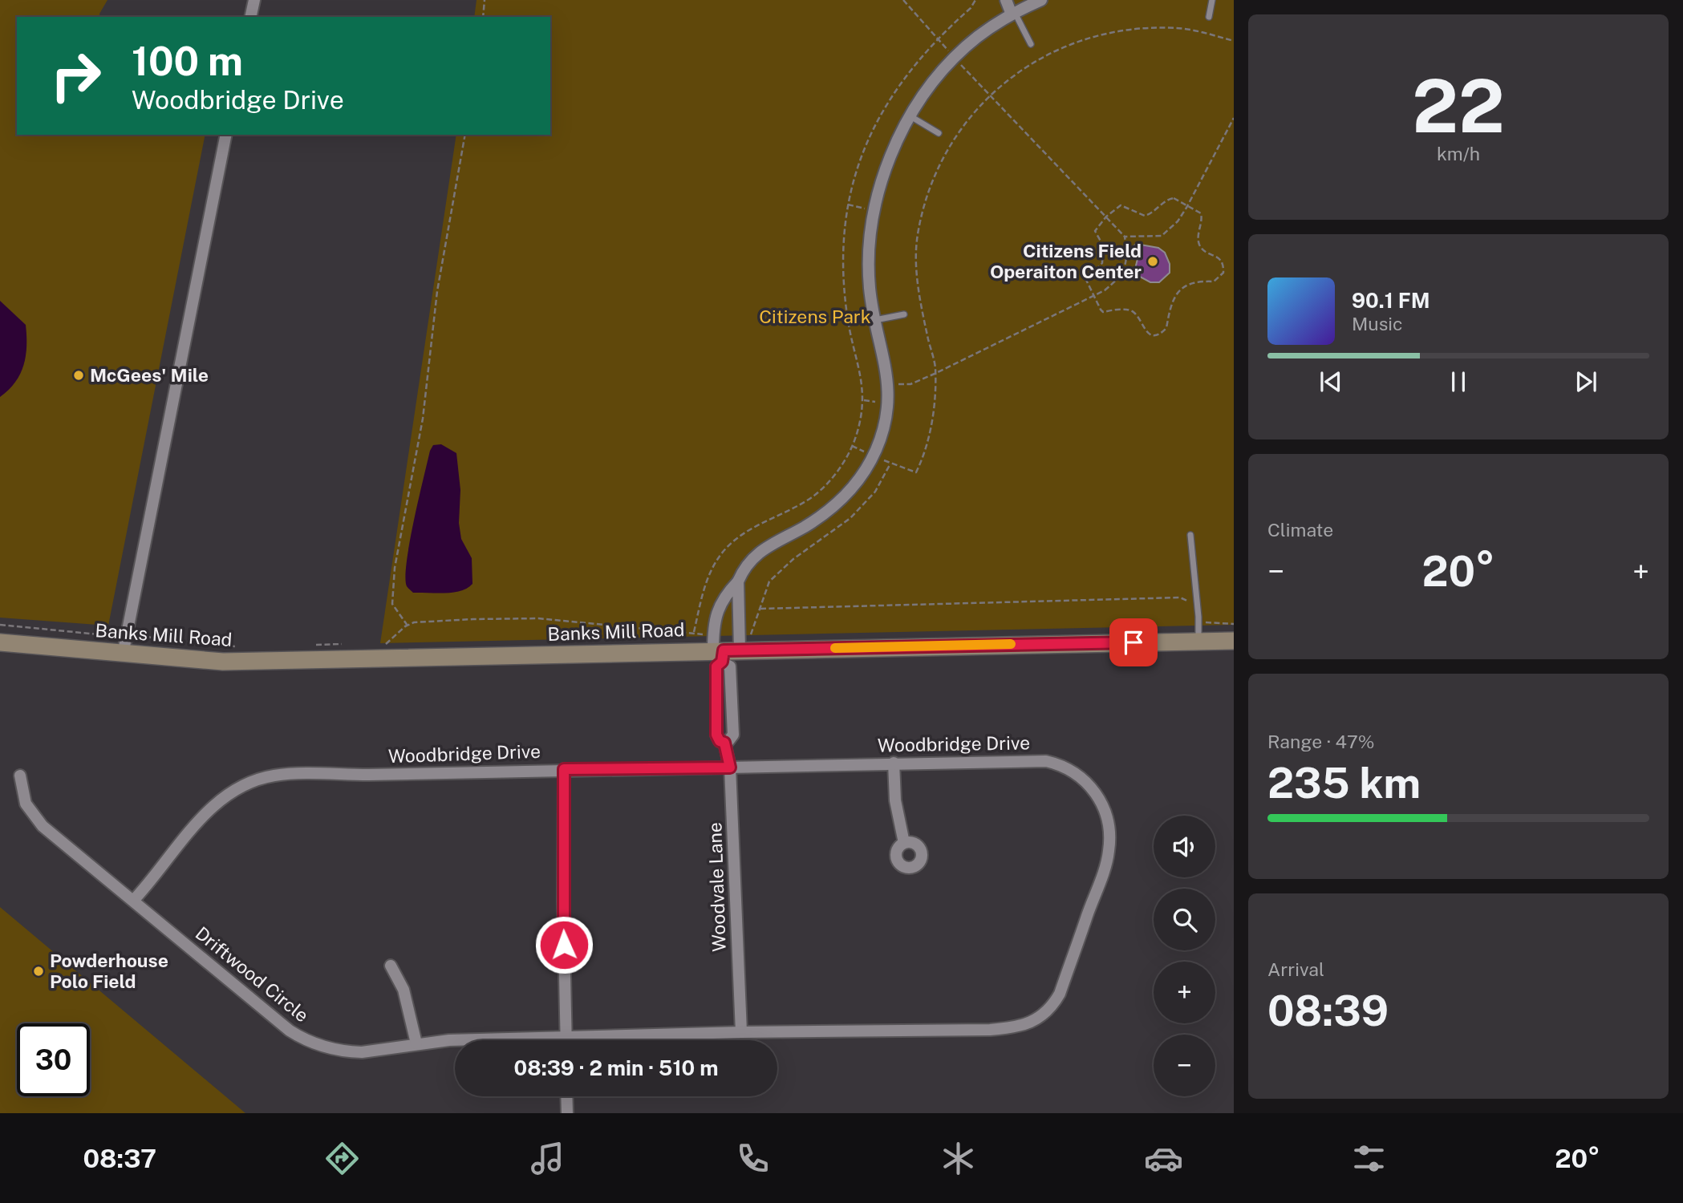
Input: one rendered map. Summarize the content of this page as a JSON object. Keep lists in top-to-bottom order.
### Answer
{
  "streets": {
    "street": [
      "Banks Mill Road",
      "Woodbridge Drive",
      "Woodvale Lane",
      "Driftwood Circle"
    ]
  },
  "crossings": [
    ["Banks Mill Road", "Woodvale Lane"],
    ["Woodbridge Drive", "Woodvale Lane"],
    ["Woodbridge Drive", "Driftwood Circle"]
  ],
  "parks": ["Citizens Park"],
  "places": ["Citizens Field Operaiton Center", "McGees' Mile", "Powderhouse Polo Field"],
  "page": {
    "tile": [
      ["22", "km/h"],
      "Climate",
      ["Range · 47%", "235 km"],
      ["Arrival", "08:39"]
    ],
    "turn": ["100 m", "Woodbridge Drive"],
    "song": ["90.1 FM", "Music"],
    "heat": ["−", "20°", "+"],
    "map_buttons": ["+", "−"],
    "limit": "30",
    "trip": "08:39 · 2 min · 510 m",
    "tabs": ["08:37", "20°"]
  }
}
